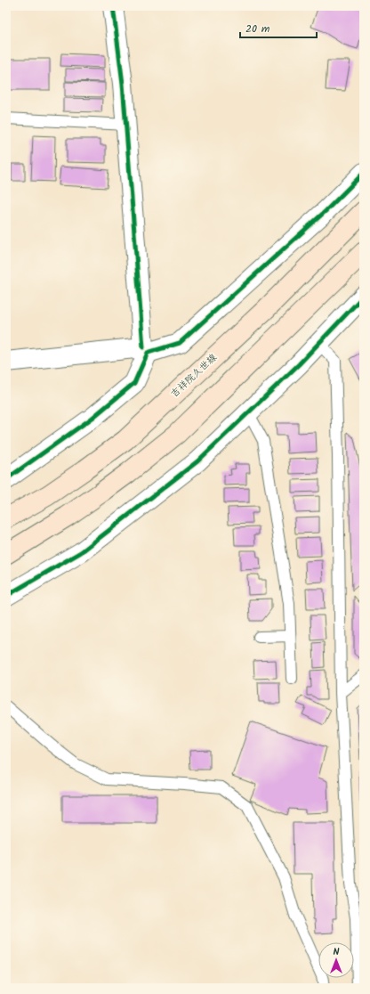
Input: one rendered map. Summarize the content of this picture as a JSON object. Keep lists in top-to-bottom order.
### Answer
{
  "streets": {
    "street": ["吉祥院久世線"]
  },
  "scale_bar": "20 m",
  "north": "top"
}
